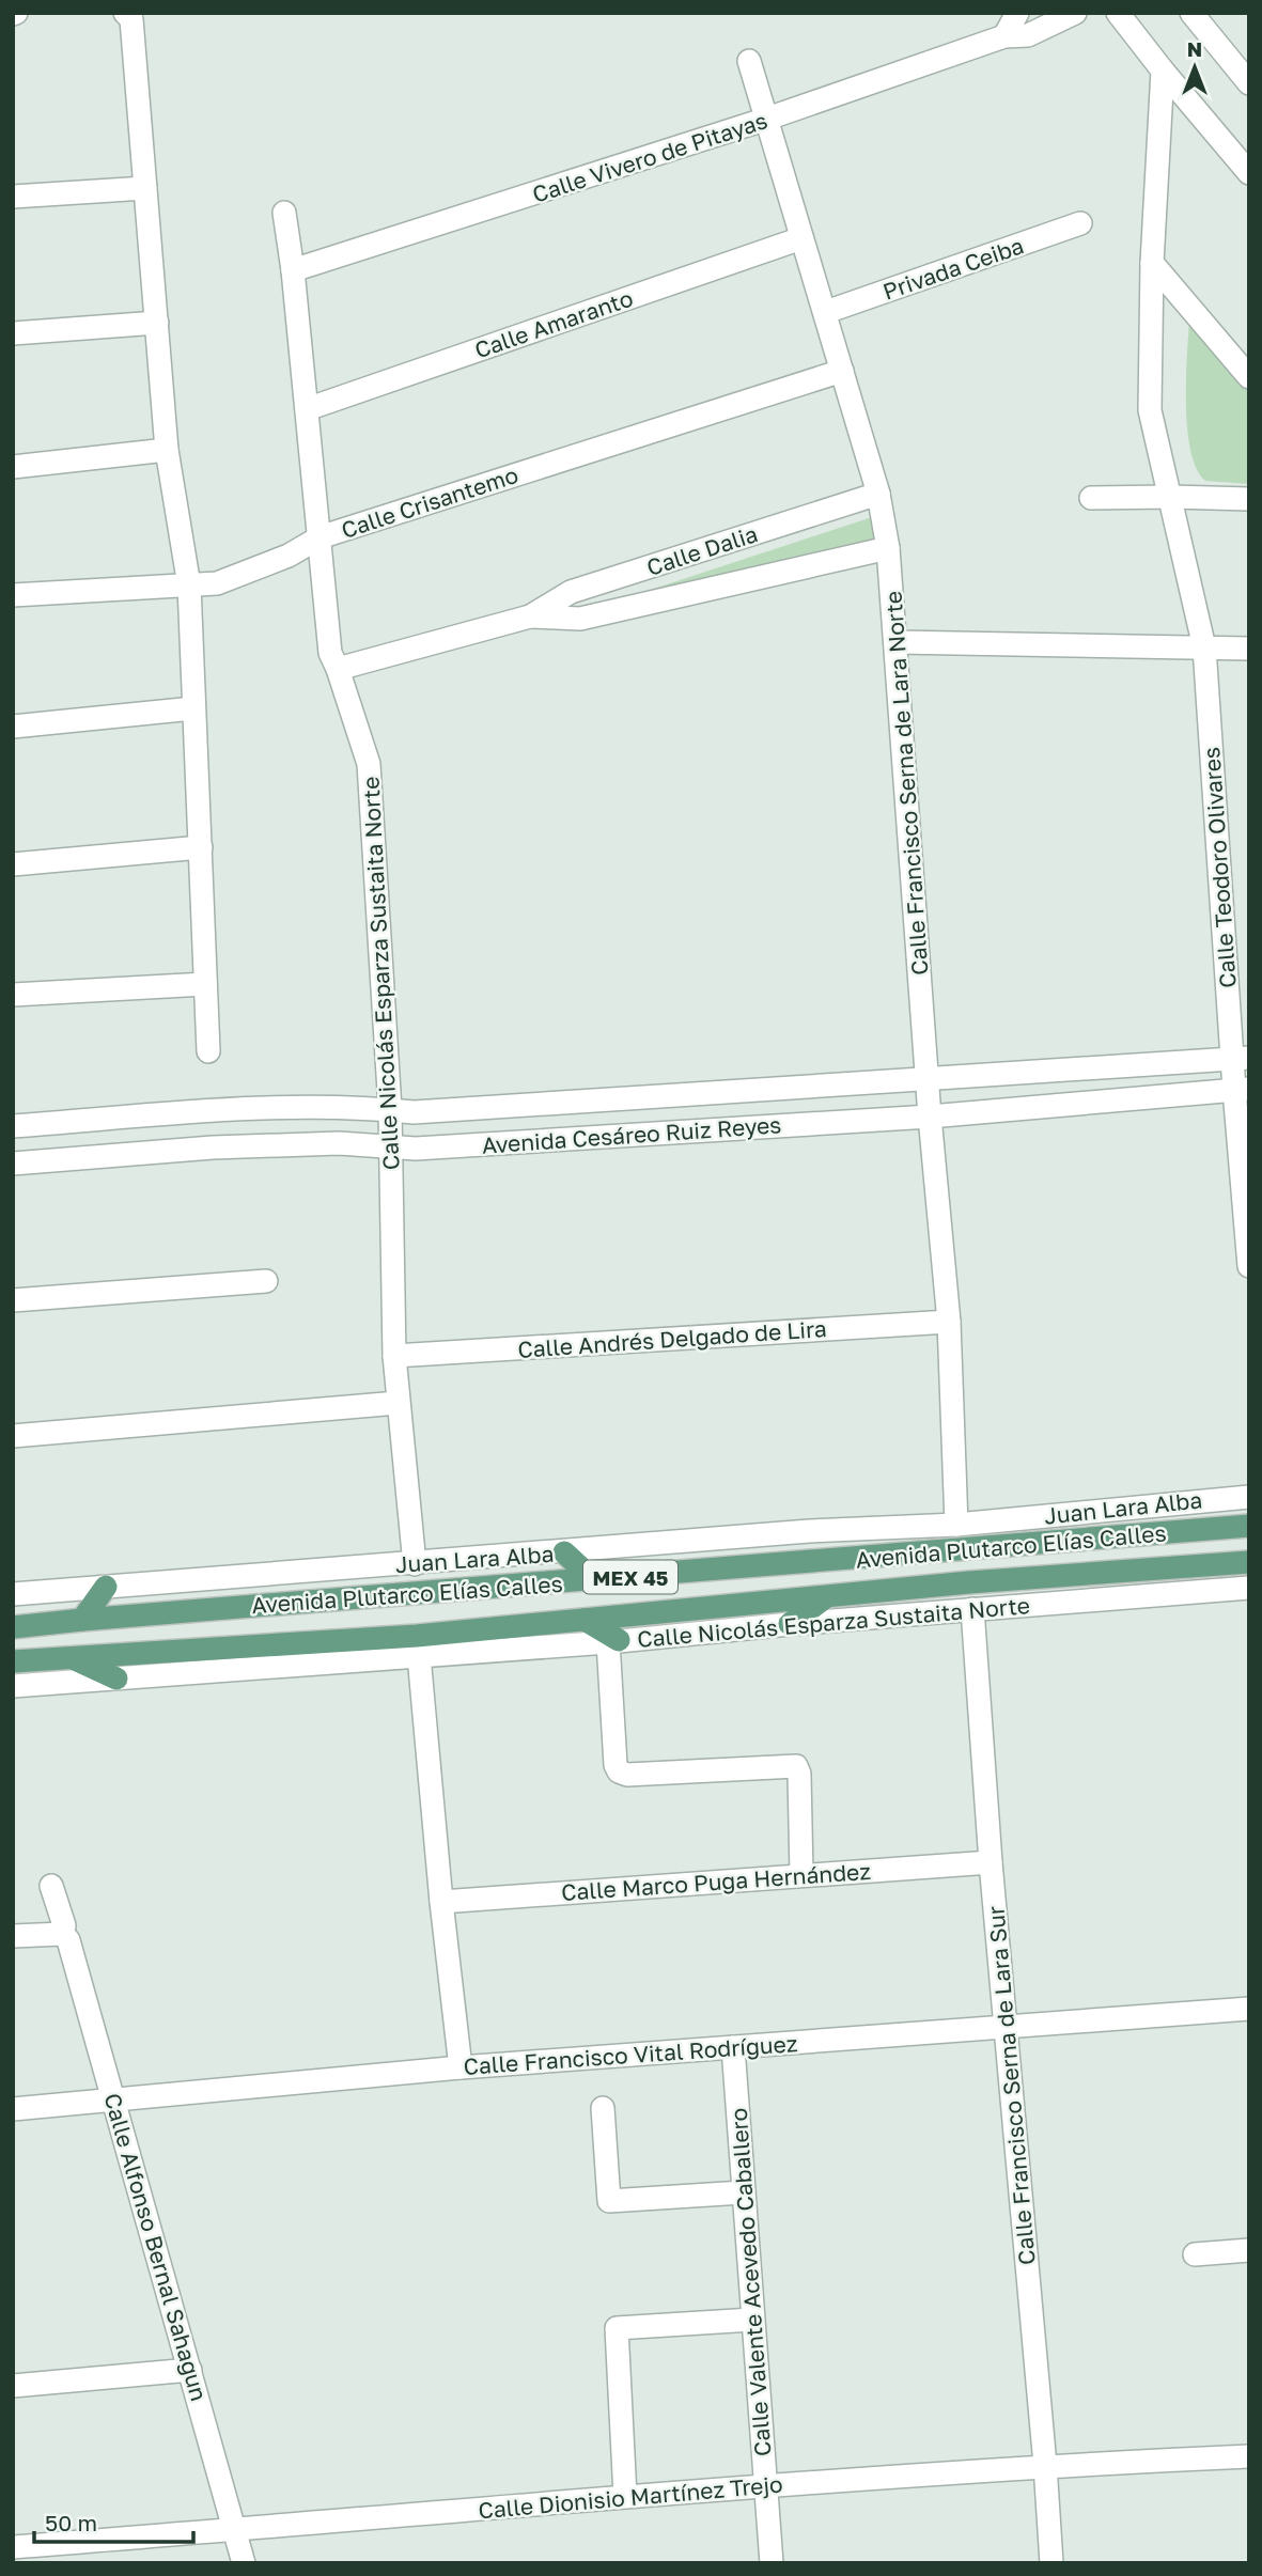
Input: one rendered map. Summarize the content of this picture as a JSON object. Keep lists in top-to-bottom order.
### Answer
{
  "streets": {
    "main road": ["Avenida Plutarco Elías Calles", "MEX 45"],
    "street": [
      "Calle Vivero de Pitayas",
      "Privada Ceiba",
      "Calle Amaranto",
      "Calle Crisantemo",
      "Calle Dalia",
      "Calle Francisco Serna de Lara Norte",
      "Calle Teodoro Olivares",
      "Calle Nicolás Esparza Sustaita Norte",
      "Avenida Cesáreo Ruiz Reyes",
      "Calle Andrés Delgado de Lira",
      "Juan Lara Alba",
      "Calle Marco Puga Hernández",
      "Calle Francisco Vital Rodríguez",
      "Calle Francisco Serna de Lara Sur",
      "Calle Alfonso Bernal Sahagun",
      "Calle Valente Acevedo Caballero",
      "Calle Dionisio Martínez Trejo"
    ]
  },
  "crossings": [
    ["Calle Vivero de Pitayas", "Calle Francisco Serna de Lara Norte"],
    ["Calle Vivero de Pitayas", "Calle Nicolás Esparza Sustaita Norte"],
    ["Privada Ceiba", "Calle Francisco Serna de Lara Norte"],
    ["Calle Amaranto", "Calle Francisco Serna de Lara Norte"],
    ["Calle Amaranto", "Calle Nicolás Esparza Sustaita Norte"],
    ["Calle Crisantemo", "Calle Francisco Serna de Lara Norte"],
    ["Calle Crisantemo", "Calle Nicolás Esparza Sustaita Norte"],
    ["Calle Dalia", "Calle Francisco Serna de Lara Norte"],
    ["Calle Dalia", "Calle Nicolás Esparza Sustaita Norte"],
    ["Calle Francisco Serna de Lara Norte", "Avenida Cesáreo Ruiz Reyes"],
    ["Calle Francisco Serna de Lara Norte", "Calle Andrés Delgado de Lira"],
    ["Calle Francisco Serna de Lara Norte", "Juan Lara Alba"],
    ["Calle Teodoro Olivares", "Avenida Cesáreo Ruiz Reyes"],
    ["Calle Nicolás Esparza Sustaita Norte", "Avenida Cesáreo Ruiz Reyes"],
    ["Calle Nicolás Esparza Sustaita Norte", "Calle Andrés Delgado de Lira"],
    ["Calle Nicolás Esparza Sustaita Norte", "Juan Lara Alba"],
    ["Calle Nicolás Esparza Sustaita Norte", "Calle Francisco Serna de Lara Sur"],
    ["Calle Marco Puga Hernández", "Calle Francisco Serna de Lara Sur"],
    ["Calle Francisco Vital Rodríguez", "Calle Francisco Serna de Lara Sur"],
    ["Calle Francisco Vital Rodríguez", "Calle Alfonso Bernal Sahagun"],
    ["Calle Francisco Vital Rodríguez", "Calle Valente Acevedo Caballero"],
    ["Calle Francisco Serna de Lara Sur", "Calle Dionisio Martínez Trejo"],
    ["Calle Alfonso Bernal Sahagun", "Calle Dionisio Martínez Trejo"],
    ["Calle Valente Acevedo Caballero", "Calle Dionisio Martínez Trejo"]
  ],
  "scale_bar": "50 m",
  "north": "top"
}
